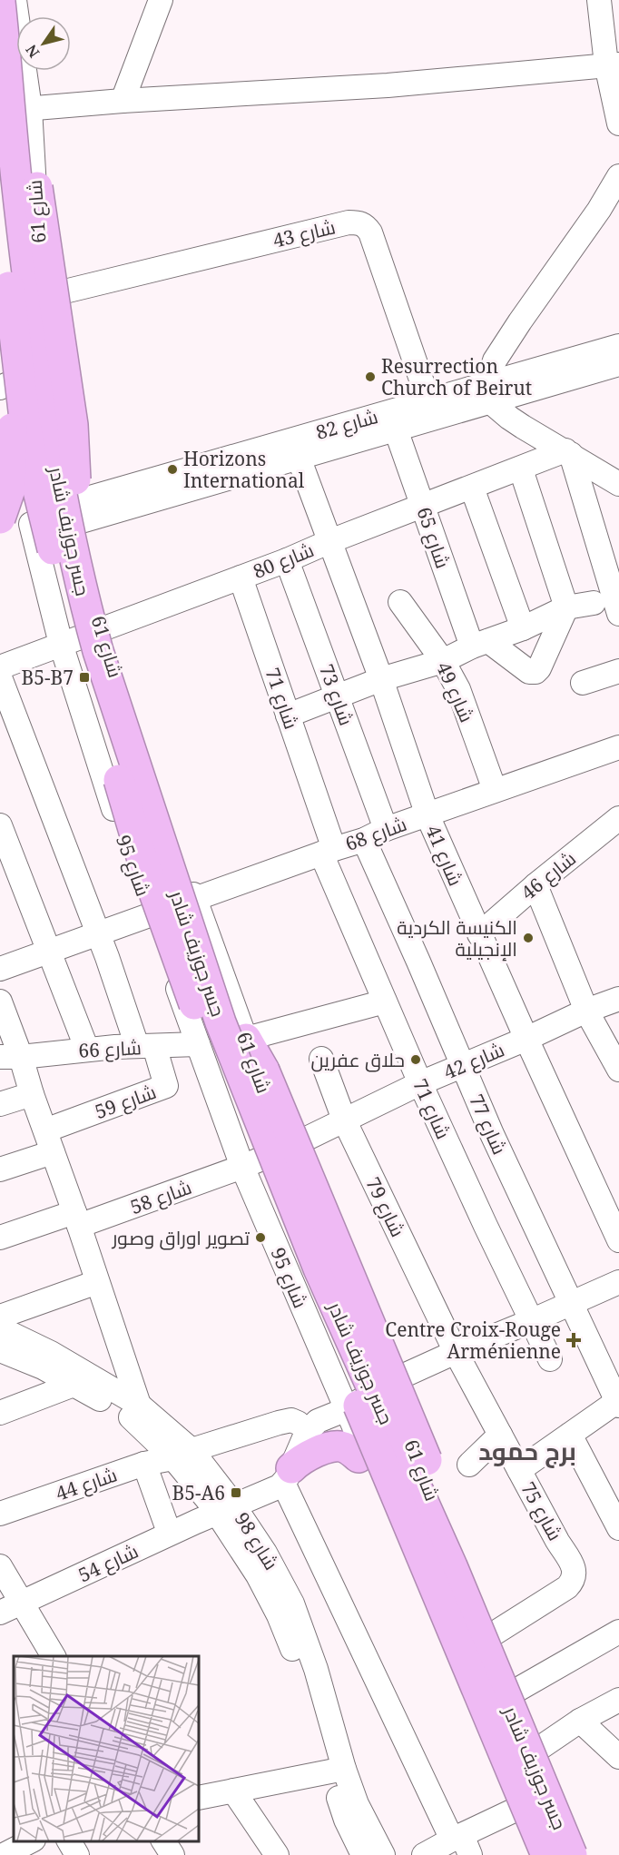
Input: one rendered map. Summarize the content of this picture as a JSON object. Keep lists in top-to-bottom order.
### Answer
{
  "streets": {
    "highway": ["جسر جوزيف شادر"],
    "street": [
      "شارع 61",
      "شارع 43",
      "شارع 82",
      "شارع 65",
      "شارع 80",
      "شارع 49",
      "شارع 73",
      "شارع 71",
      "شارع 68",
      "شارع 41",
      "شارع 95",
      "شارع 46",
      "شارع 66",
      "شارع 42",
      "شارع 59",
      "شارع 77",
      "شارع 58",
      "شارع 79",
      "شارع 44",
      "شارع 75",
      "شارع 98",
      "شارع 54"
    ]
  },
  "crossings": [
    ["شارع 61", "شارع 82"],
    ["شارع 61", "شارع 80"],
    ["شارع 61", "شارع 68"],
    ["شارع 61", "شارع 42"],
    ["شارع 61", "شارع 75"],
    ["شارع 43", "شارع 82"],
    ["شارع 82", "شارع 65"],
    ["شارع 82", "شارع 41"],
    ["جسر جوزيف شادر", "شارع 95"],
    ["شارع 65", "شارع 80"],
    ["شارع 80", "شارع 73"],
    ["شارع 80", "شارع 71"],
    ["شارع 80", "شارع 41"],
    ["شارع 80", "شارع 95"],
    ["شارع 49", "شارع 68"],
    ["شارع 73", "شارع 68"],
    ["شارع 71", "شارع 68"],
    ["شارع 71", "شارع 42"],
    ["شارع 68", "شارع 41"],
    ["شارع 68", "شارع 95"],
    ["شارع 68", "شارع 77"],
    ["شارع 41", "شارع 46"],
    ["شارع 41", "شارع 42"],
    ["شارع 95", "شارع 66"],
    ["شارع 95", "شارع 42"],
    ["شارع 95", "شارع 58"],
    ["شارع 66", "شارع 59"],
    ["شارع 42", "شارع 77"],
    ["شارع 42", "شارع 58"],
    ["شارع 42", "شارع 79"],
    ["شارع 79", "شارع 75"],
    ["شارع 44", "شارع 98"],
    ["شارع 98", "شارع 54"]
  ],
  "districts": ["برج حموﺪ"],
  "places": {
    "other": [
      "Resurrection Church of Beirut",
      "Horizons International",
      "الكنيسة الكردية الإنجيلية",
      "حلاق عفرين",
      "تصوير اوراق وصور"
    ],
    "transit": ["B5-B7", "B5-A6"],
    "health": ["Centre Croix-Rouge Arménienne"]
  },
  "north": "bottom left"
}
